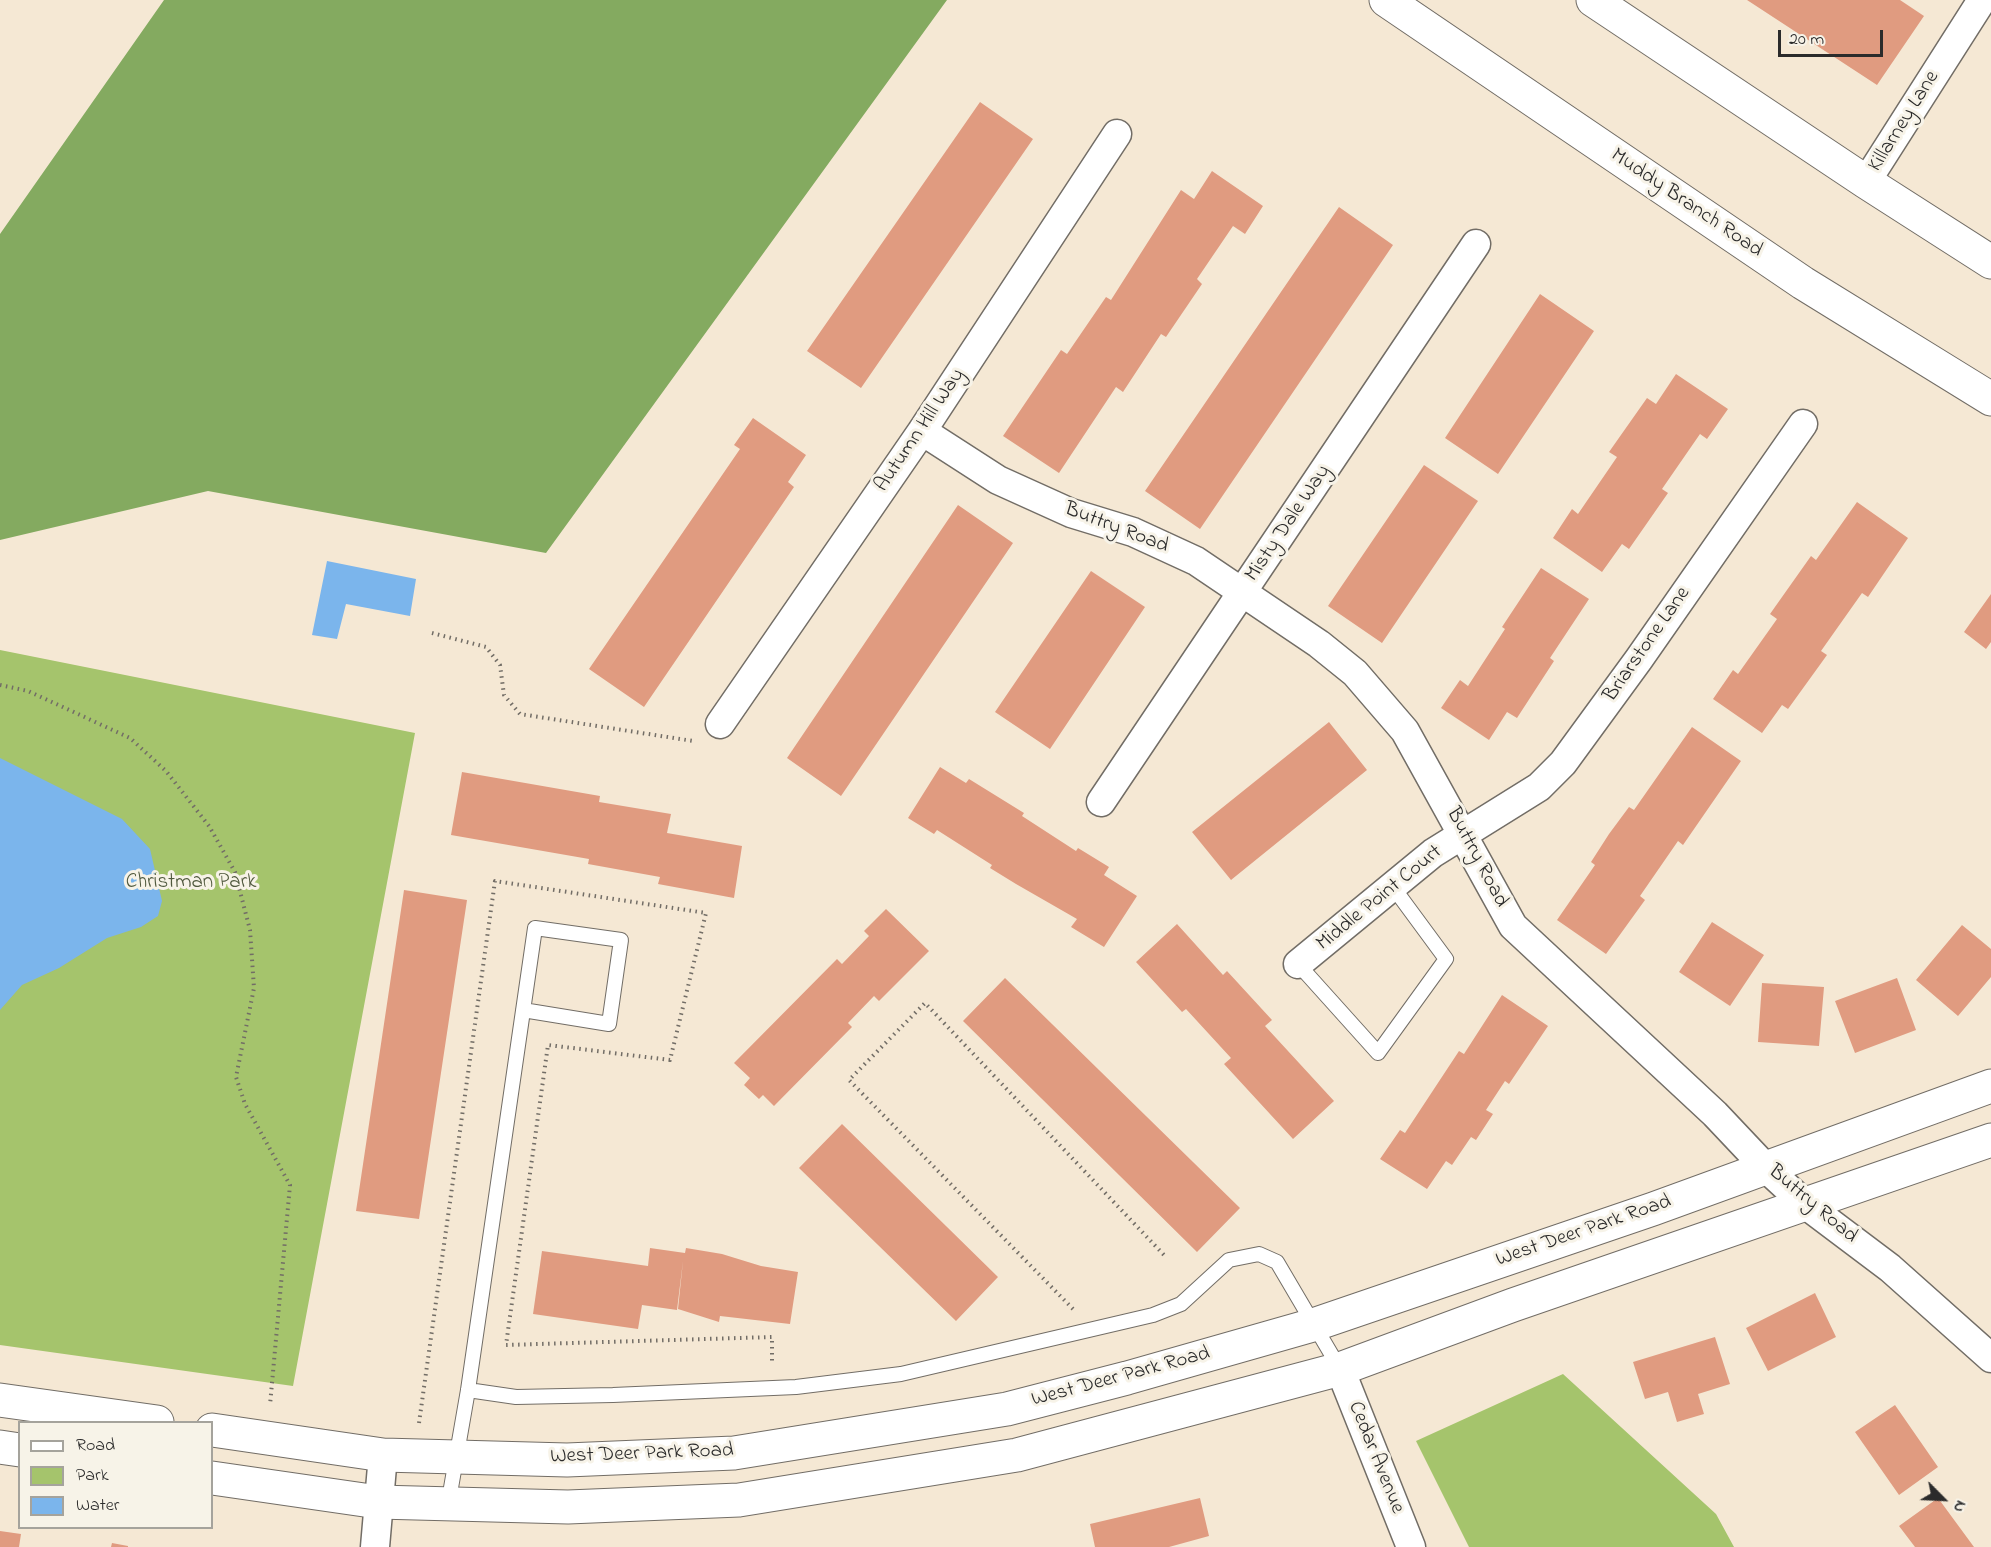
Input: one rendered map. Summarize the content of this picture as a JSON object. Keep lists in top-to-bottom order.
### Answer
{
  "streets": {
    "street": [
      "Killarney Lane",
      "Muddy Branch Road",
      "Autumn Hill Way",
      "Misty Dale Way",
      "Buttry Road",
      "Briarstone Lane",
      "Middle Point Court",
      "West Deer Park Road",
      "Cedar Avenue"
    ]
  },
  "crossings": [
    ["Autumn Hill Way", "Buttry Road"],
    ["Misty Dale Way", "Buttry Road"],
    ["Buttry Road", "Briarstone Lane"],
    ["Buttry Road", "Middle Point Court"],
    ["Buttry Road", "West Deer Park Road"],
    ["Briarstone Lane", "Middle Point Court"]
  ],
  "parks": ["Christman Park"],
  "legend": ["Road", "Park", "Water"],
  "scale_bar": "20 m",
  "north": "bottom right"
}
